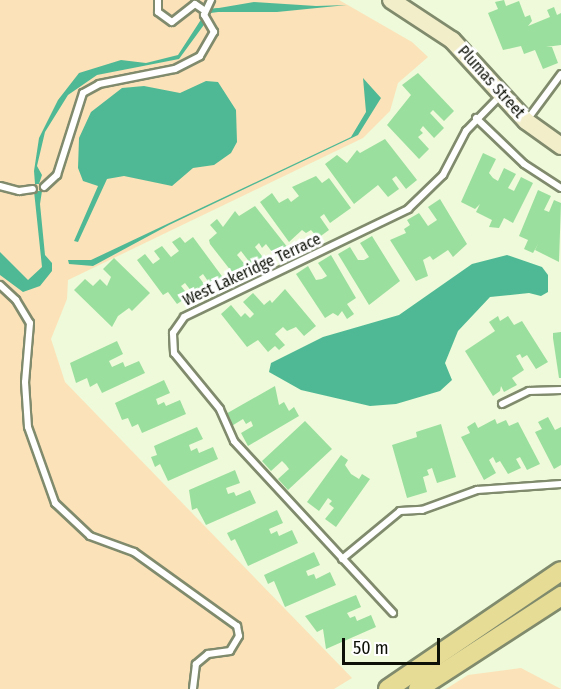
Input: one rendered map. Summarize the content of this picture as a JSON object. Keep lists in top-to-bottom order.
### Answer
{
  "streets": {
    "street": ["Plumas Street"],
    "lane": ["West Lakeridge Terrace"]
  },
  "crossings": [
    ["Plumas Street", "West Lakeridge Terrace"]
  ],
  "scale_bar": "50 m"
}
